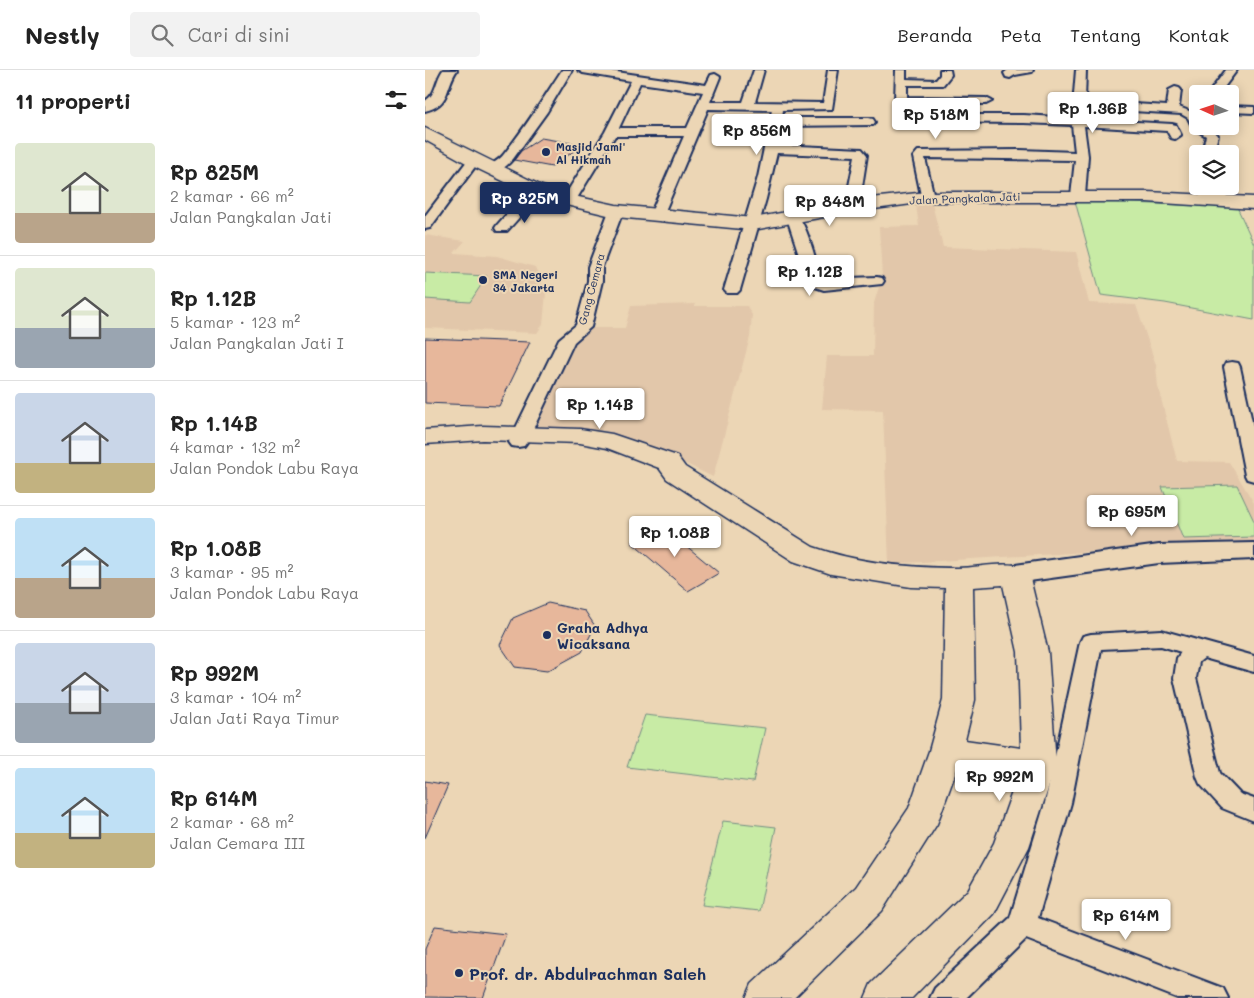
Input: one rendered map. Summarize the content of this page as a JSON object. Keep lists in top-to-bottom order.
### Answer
{
  "streets": {
    "main road": ["Jalan Pangkalan Jati"],
    "street": ["Gang Cemara"]
  },
  "crossings": [
    ["Jalan Pangkalan Jati", "Gang Cemara"]
  ],
  "places": [
    "Masjid Jami' Al Hikmah",
    "SMA Negeri 34 Jakarta",
    "Graha Adhya Wicaksana",
    "Prof. dr. Abdulrachman Saleh"
  ],
  "north": "left",
  "page": {
    "header": "Nestly",
    "search": "Cari di sini",
    "nav": [
      "Beranda",
      "Peta",
      "Tentang",
      "Kontak"
    ],
    "heading": "11 properti",
    "price": [
      "Rp 1.36B",
      "Rp 518M",
      "Rp 856M",
      "Rp 825M",
      "Rp 848M",
      "Rp 1.12B",
      "Rp 1.14B",
      "Rp 695M",
      "Rp 1.08B",
      "Rp 992M",
      "Rp 614M"
    ],
    "list": [
      {
        "name": "Rp 825M",
        "note": "2 kamar · 66 m² · Jalan Pangkalan Jati"
      },
      {
        "name": "Rp 1.12B",
        "note": "5 kamar · 123 m² · Jalan Pangkalan Jati I"
      },
      {
        "name": "Rp 1.14B",
        "note": "4 kamar · 132 m² · Jalan Pondok Labu Raya"
      },
      {
        "name": "Rp 1.08B",
        "note": "3 kamar · 95 m² · Jalan Pondok Labu Raya"
      },
      {
        "name": "Rp 992M",
        "note": "3 kamar · 104 m² · Jalan Jati Raya Timur"
      },
      {
        "name": "Rp 614M",
        "note": "2 kamar · 68 m² · Jalan Cemara III"
      }
    ]
  }
}
